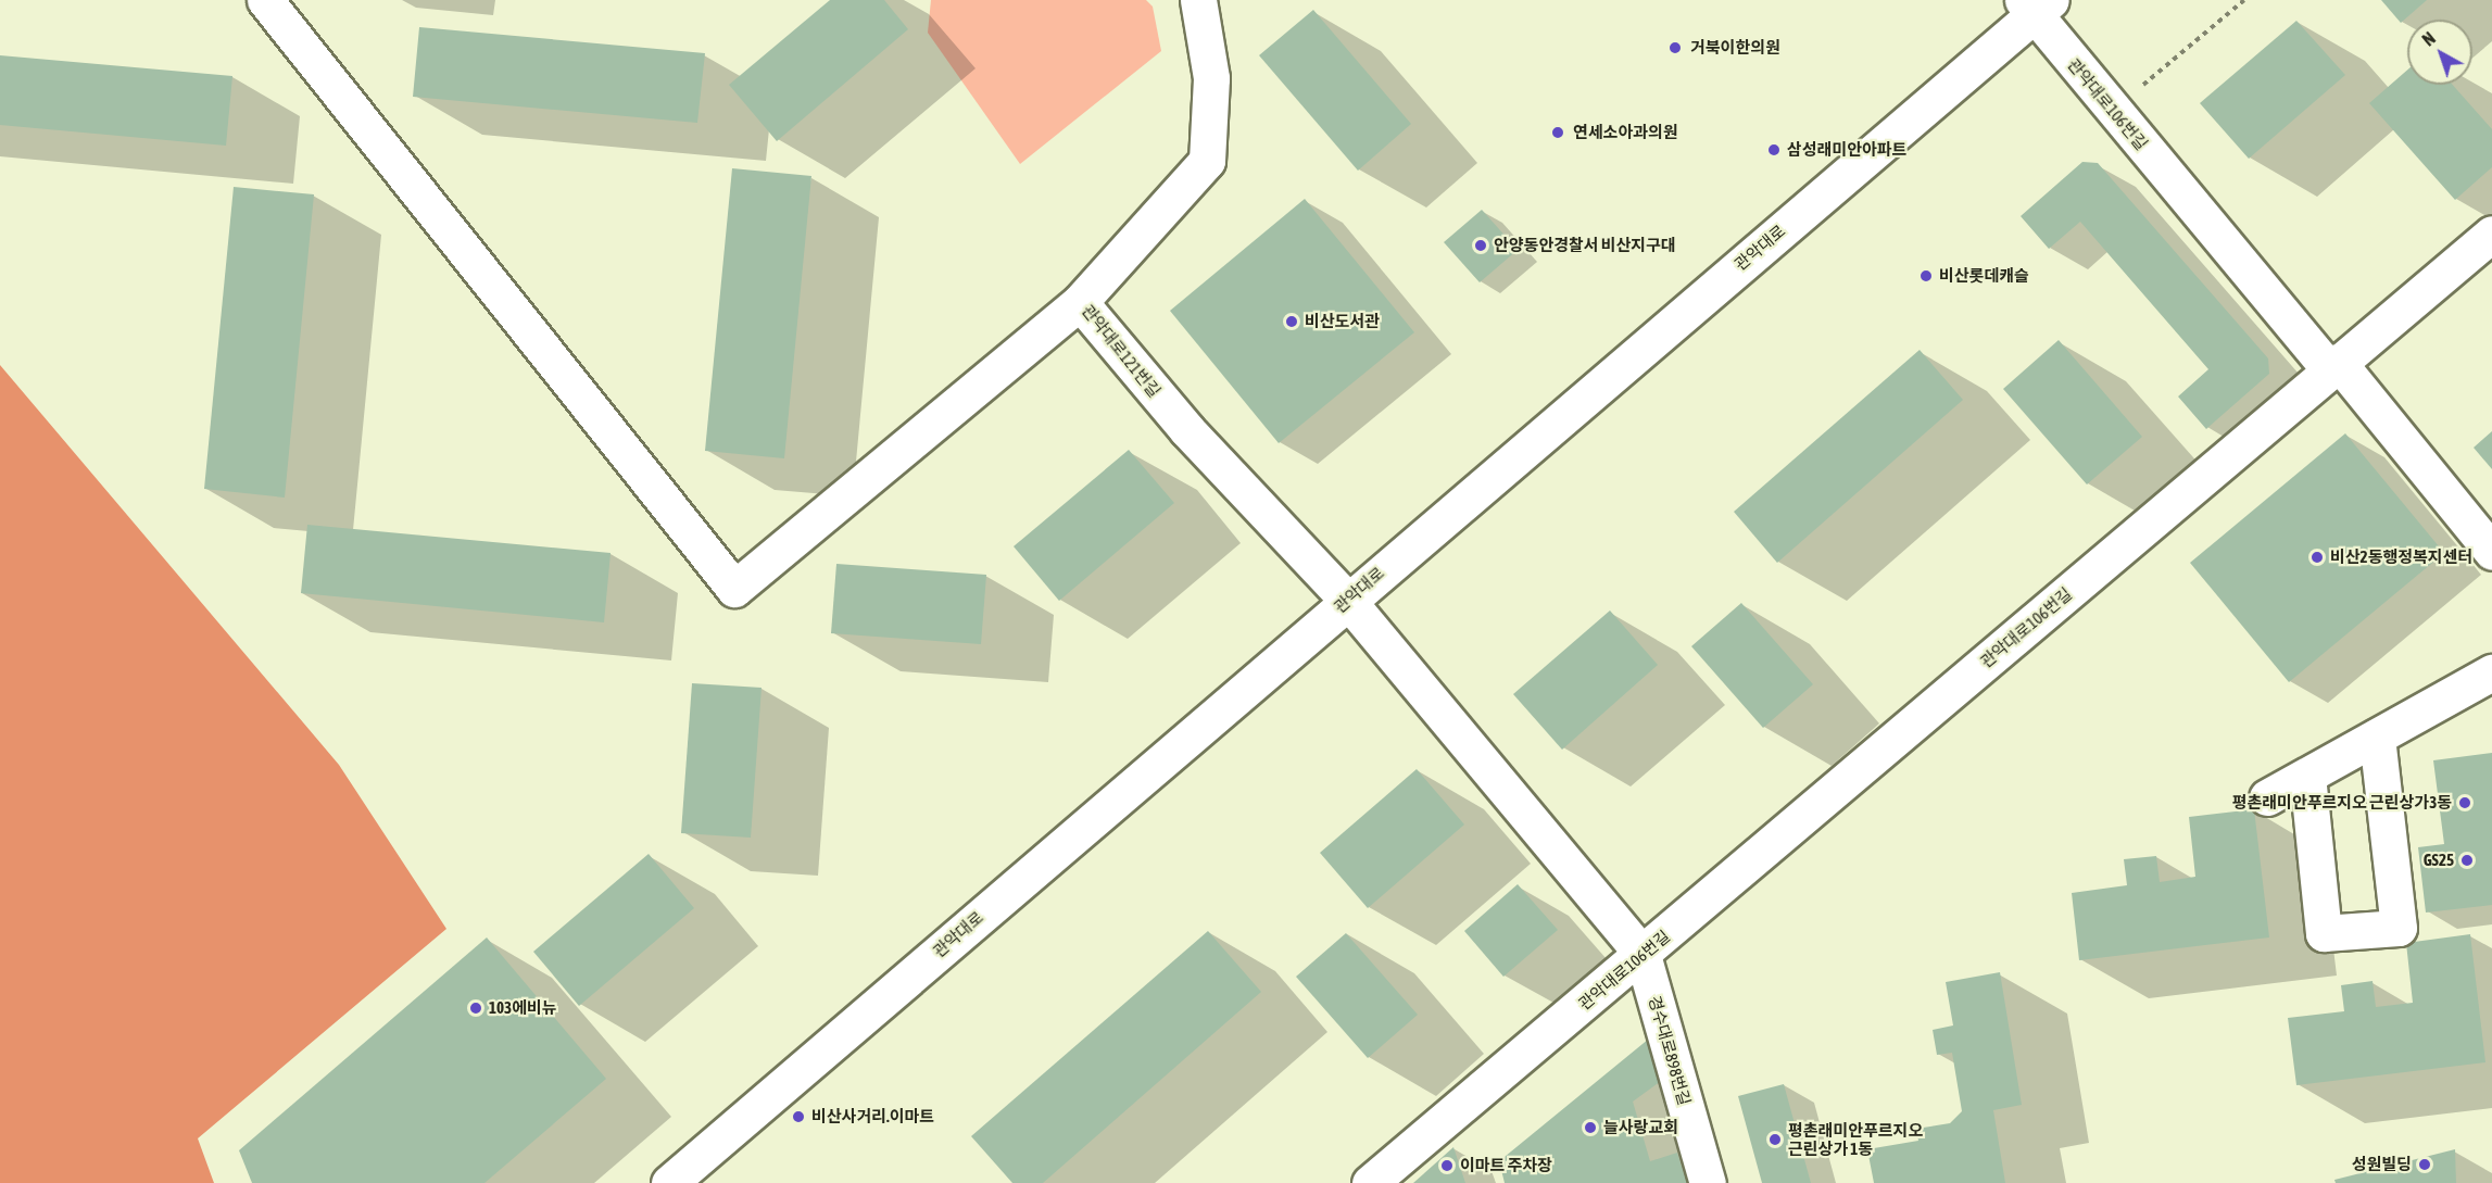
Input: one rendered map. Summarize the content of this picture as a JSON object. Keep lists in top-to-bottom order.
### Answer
{
  "streets": {
    "street": [
      "관악대로106번길",
      "관악대로",
      "관악대로121번길",
      "경수대로898번길"
    ]
  },
  "crossings": [
    ["관악대로106번길", "관악대로"],
    ["관악대로106번길", "관악대로121번길"],
    ["관악대로106번길", "경수대로898번길"],
    ["관악대로", "관악대로121번길"],
    ["관악대로121번길", "경수대로898번길"]
  ],
  "places": [
    "거북이한의원",
    "연세소아과의원",
    "삼성래미안아파트",
    "안양동안경찰서 비산지구대",
    "비산롯데캐슬",
    "비산도서관",
    "비산2동행정복지센터",
    "평촌래미안푸르지오 근린상가3동",
    "GS25",
    "103에비뉴",
    "비산사거리.이마트",
    "늘사랑교회",
    "평촌래미안푸르지오 근린상가 1동",
    "성원빌딩",
    "이마트 주차장"
  ],
  "north": "top left"
}
